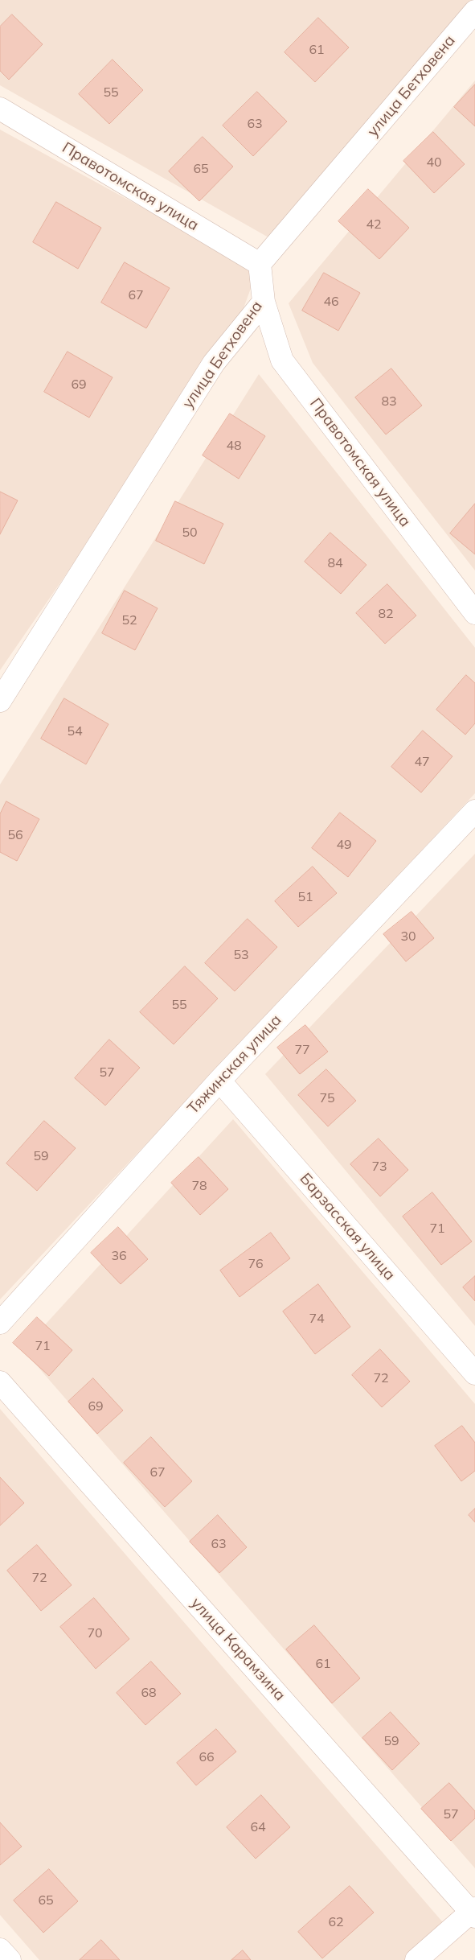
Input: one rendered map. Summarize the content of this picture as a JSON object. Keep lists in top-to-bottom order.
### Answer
{
  "streets": {
    "street": [
      "улица Бетховена",
      "Правотомская улица",
      "Тяжинская улица",
      "Барзасская улица",
      "улица Карамзина"
    ]
  },
  "crossings": [
    ["улица Бетховена", "Правотомская улица"],
    ["Тяжинская улица", "Барзасская улица"]
  ],
  "house_numbers": [
    "61",
    "55",
    "63",
    "40",
    "65",
    "42",
    "67",
    "46",
    "69",
    "83",
    "48",
    "50",
    "84",
    "82",
    "52",
    "54",
    "47",
    "56",
    "49",
    "51",
    "30",
    "53",
    "55",
    "77",
    "57",
    "75",
    "59",
    "73",
    "78",
    "71",
    "36",
    "76",
    "74",
    "71",
    "72",
    "69",
    "67",
    "63",
    "72",
    "70",
    "61",
    "68",
    "59",
    "66",
    "57",
    "64",
    "65",
    "62"
  ]
}
